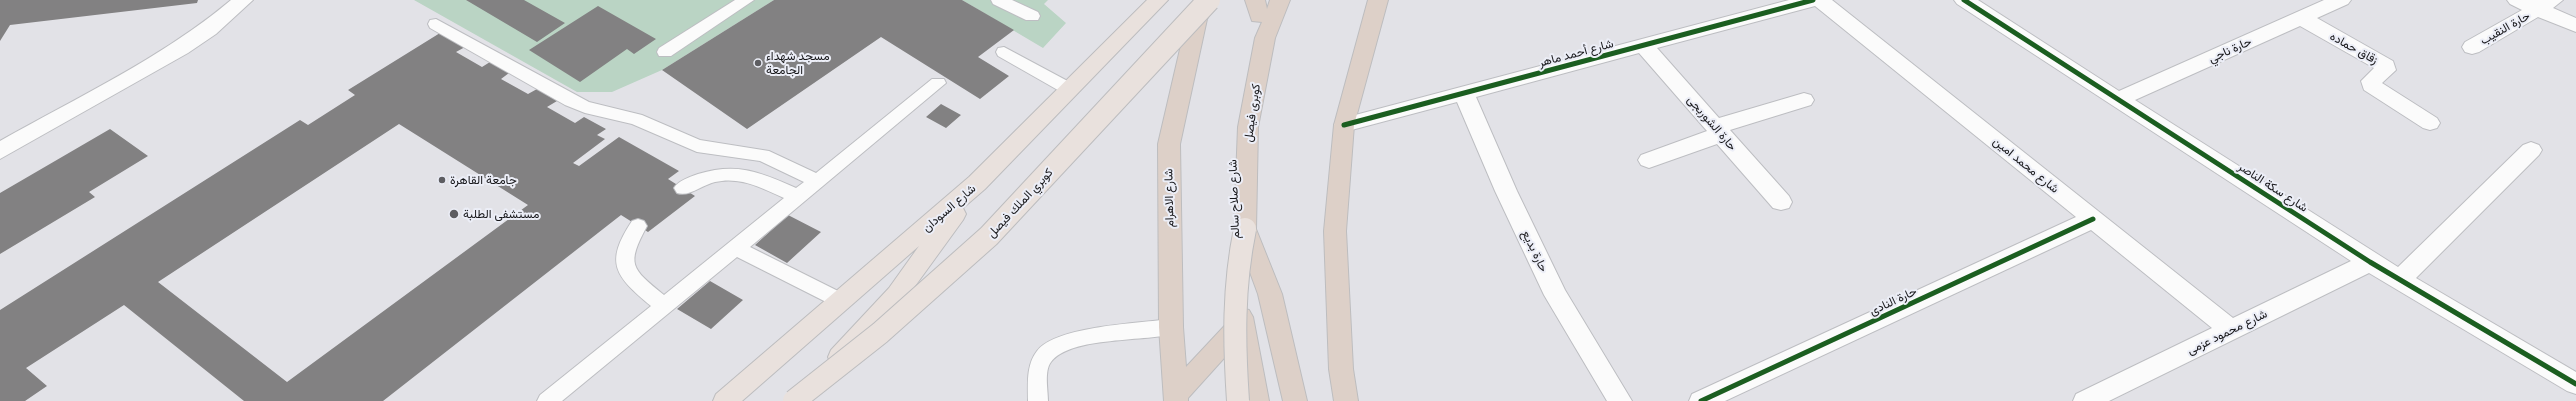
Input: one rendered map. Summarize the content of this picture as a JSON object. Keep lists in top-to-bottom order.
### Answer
{
  "streets": {
    "highway": ["كوبرى فيصل", "شارع الاهرام", "شارع صلاح سالم"],
    "main road": ["كوبري الملك فيصل", "شارع السودان"],
    "street": [
      "حارة النقيب",
      "زقاق حماده",
      "حارة ناجي",
      "شارع أحمد ماهر",
      "حارة الشوربجى",
      "شارع محمد امين",
      "شارع سكة الناصر",
      "حارة بديع",
      "حارة النادى",
      "شارع محمود عزمى"
    ]
  },
  "crossings": [
    ["زقاق حماده", "حارة ناجي"],
    ["حارة ناجي", "شارع سكة الناصر"],
    ["شارع أحمد ماهر", "حارة الشوربجى"],
    ["شارع أحمد ماهر", "حارة بديع"],
    ["شارع محمد امين", "حارة النادى"],
    ["شارع محمد امين", "شارع محمود عزمى"],
    ["شارع سكة الناصر", "شارع محمود عزمى"],
    ["شارع الاهرام", "كوبري الملك فيصل"]
  ],
  "places": ["مسجد شهداء الجامعة", "جامعة القاهرة", "مستشفى الطلبة"]
}
